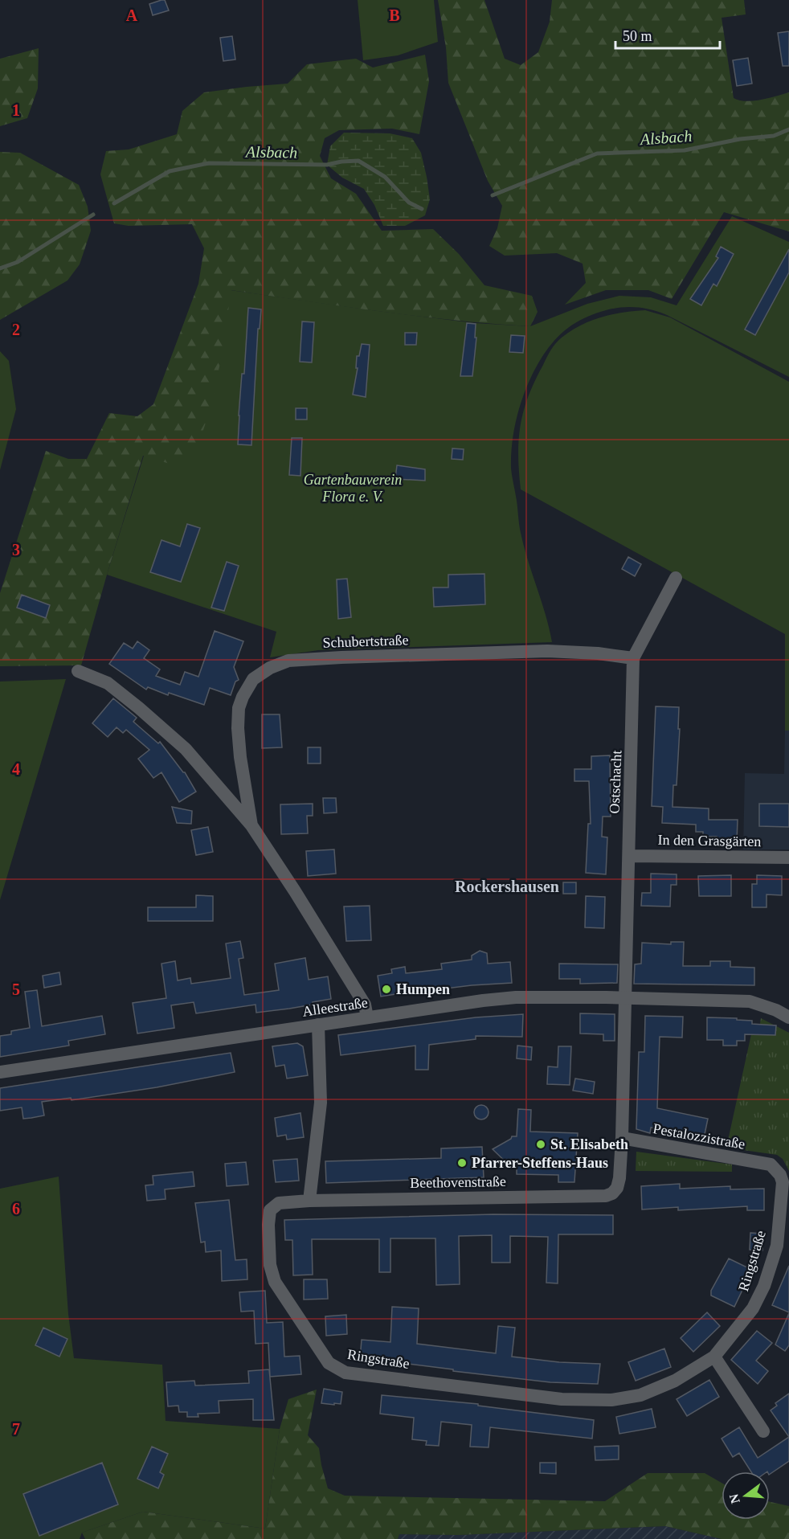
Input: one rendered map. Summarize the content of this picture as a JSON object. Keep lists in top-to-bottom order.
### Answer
{
  "streets": {
    "street": [
      "Schubertstraße",
      "Ostschacht",
      "In den Grasgärten",
      "Alleestraße",
      "Pestalozzistraße",
      "Beethovenstraße",
      "Ringstraße"
    ]
  },
  "crossings": [
    ["Schubertstraße", "Ostschacht"],
    ["Schubertstraße", "Alleestraße"],
    ["Ostschacht", "In den Grasgärten"],
    ["Ostschacht", "Alleestraße"],
    ["Ostschacht", "Beethovenstraße"],
    ["Alleestraße", "Beethovenstraße"],
    ["Pestalozzistraße", "Beethovenstraße"],
    ["Pestalozzistraße", "Ringstraße"],
    ["Beethovenstraße", "Ringstraße"]
  ],
  "districts": ["Rockershausen"],
  "water": ["Alsbach"],
  "parks": ["Gartenbauverein Flora e. V."],
  "places": ["Humpen", "St. Elisabeth", "Pfarrer-Steffens-Haus"],
  "scale_bar": "50 m",
  "north": "left",
  "grid": {
    "columns": ["A", "B"],
    "rows": [
      "1",
      "2",
      "3",
      "4",
      "5",
      "6",
      "7"
    ]
  }
}
